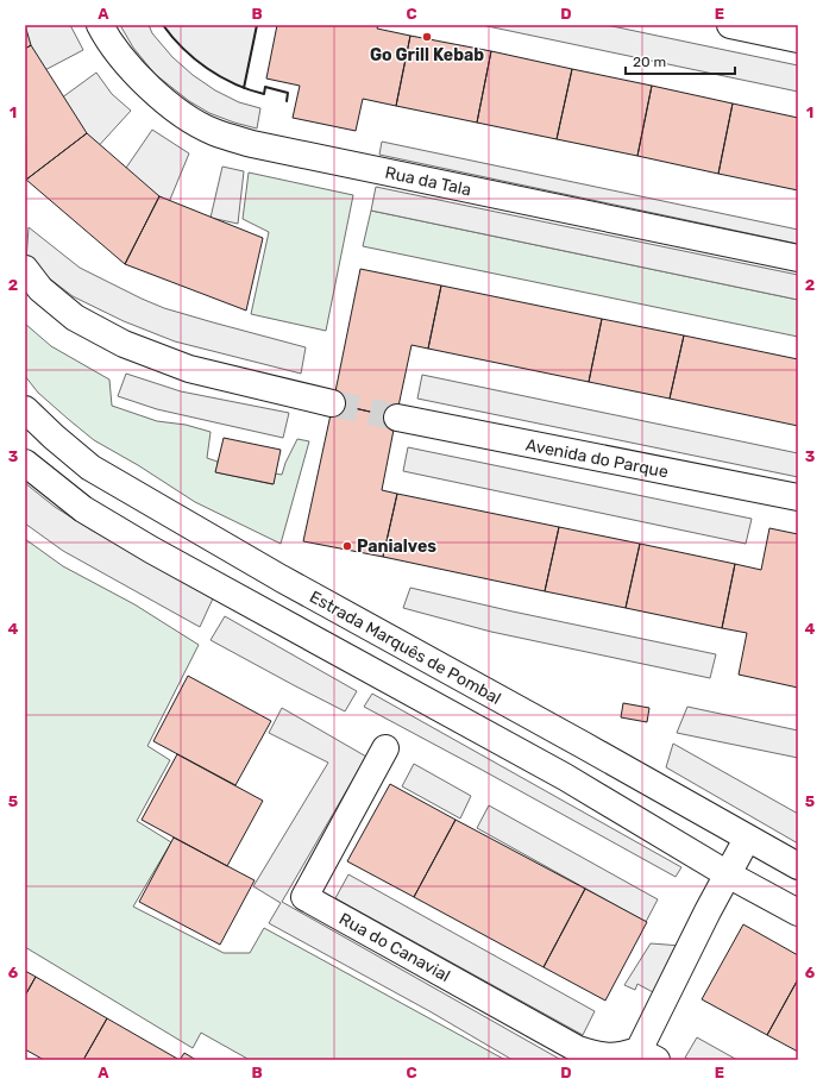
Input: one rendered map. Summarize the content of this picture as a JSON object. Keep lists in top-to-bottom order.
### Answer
{
  "streets": {
    "street": [
      "Rua da Tala",
      "Avenida do Parque",
      "Estrada Marquês de Pombal",
      "Rua do Canavial"
    ]
  },
  "crossings": [
    ["Estrada Marquês de Pombal", "Rua do Canavial"]
  ],
  "places": ["Go Grill Kebab", "Panialves"],
  "scale_bar": "20 m",
  "grid": {
    "columns": [
      "A",
      "B",
      "C",
      "D",
      "E"
    ],
    "rows": [
      "1",
      "2",
      "3",
      "4",
      "5",
      "6"
    ]
  }
}
